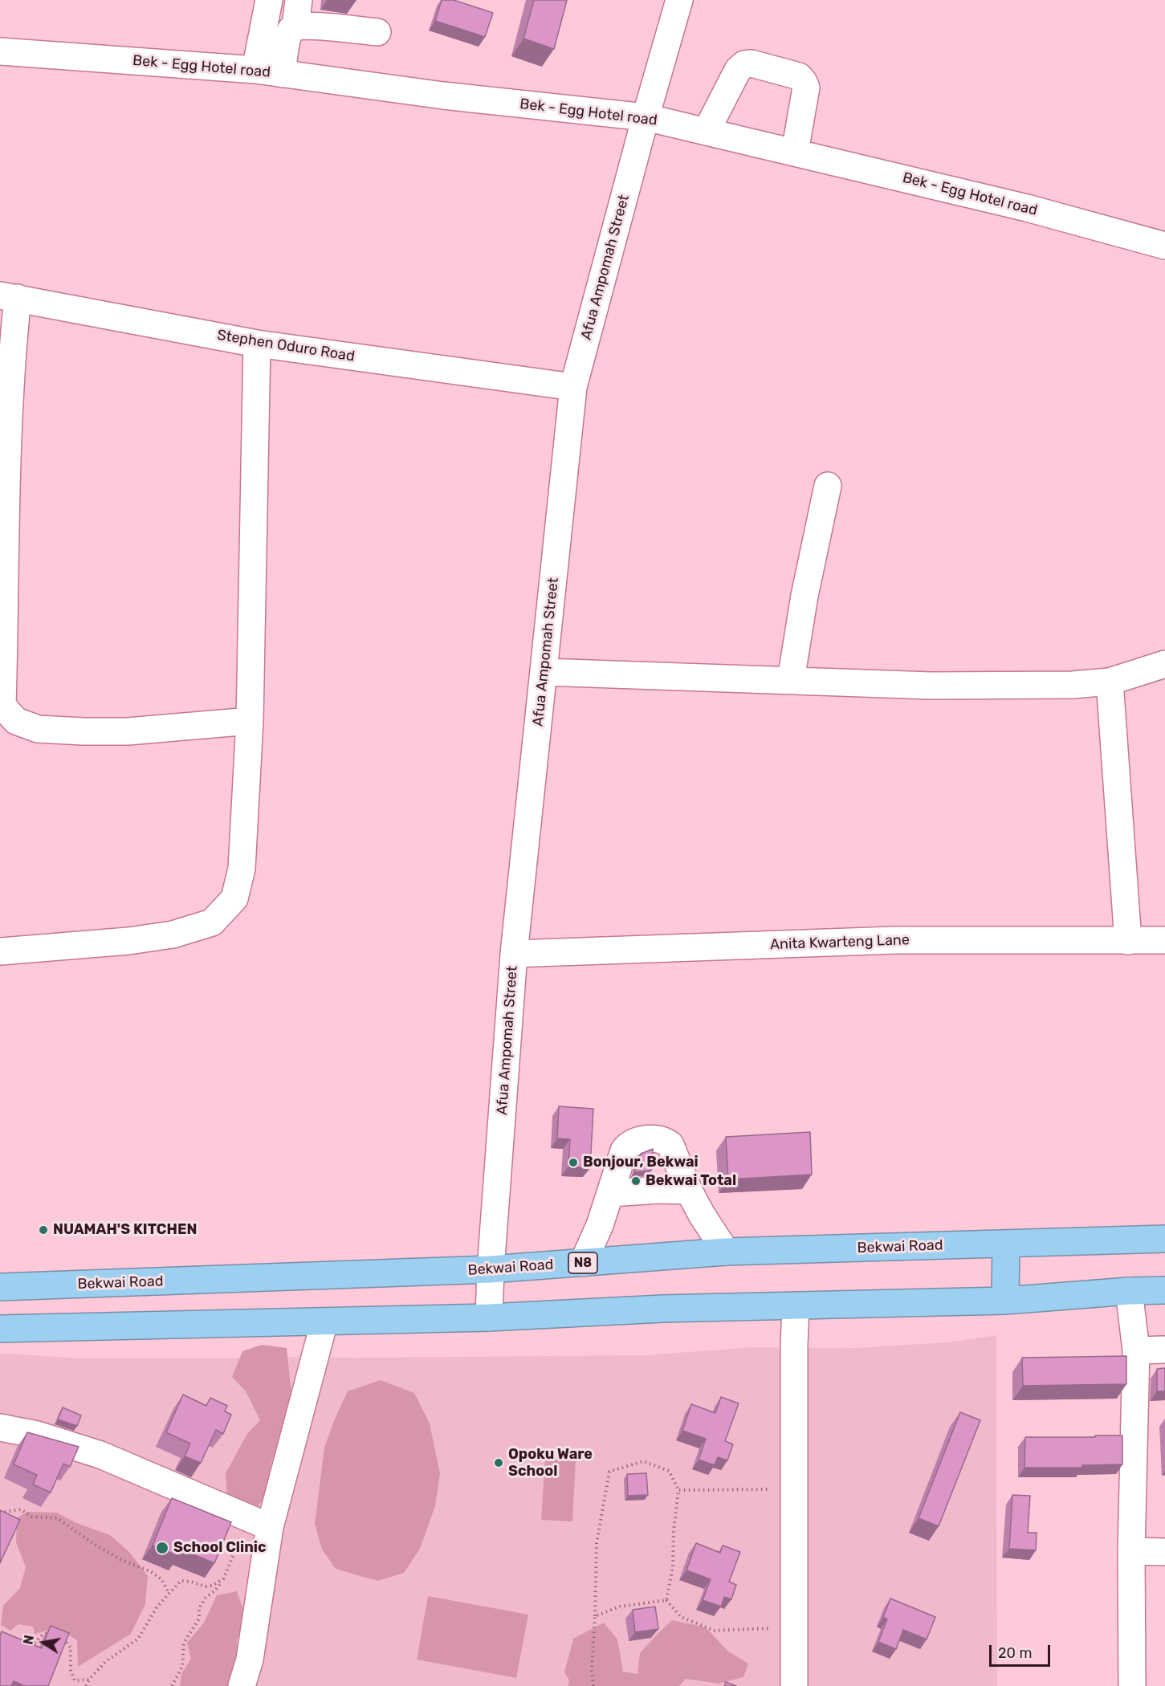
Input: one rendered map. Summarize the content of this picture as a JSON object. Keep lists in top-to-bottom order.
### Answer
{
  "streets": {
    "highway": ["Bekwai Road", "N8"],
    "street": [
      "Bek - Egg Hotel road",
      "Afua Ampomah Street",
      "Stephen Oduro Road",
      "Anita Kwarteng Lane"
    ]
  },
  "crossings": [
    ["Bek - Egg Hotel road", "Afua Ampomah Street"],
    ["Afua Ampomah Street", "Stephen Oduro Road"],
    ["Afua Ampomah Street", "Anita Kwarteng Lane"],
    ["Afua Ampomah Street", "Bekwai Road"]
  ],
  "places": [
    "Bonjour, Bekwai",
    "Bekwai Total",
    "NUAMAH'S KITCHEN",
    "Opoku Ware School",
    "School Clinic"
  ],
  "scale_bar": "20 m",
  "north": "left"
}
